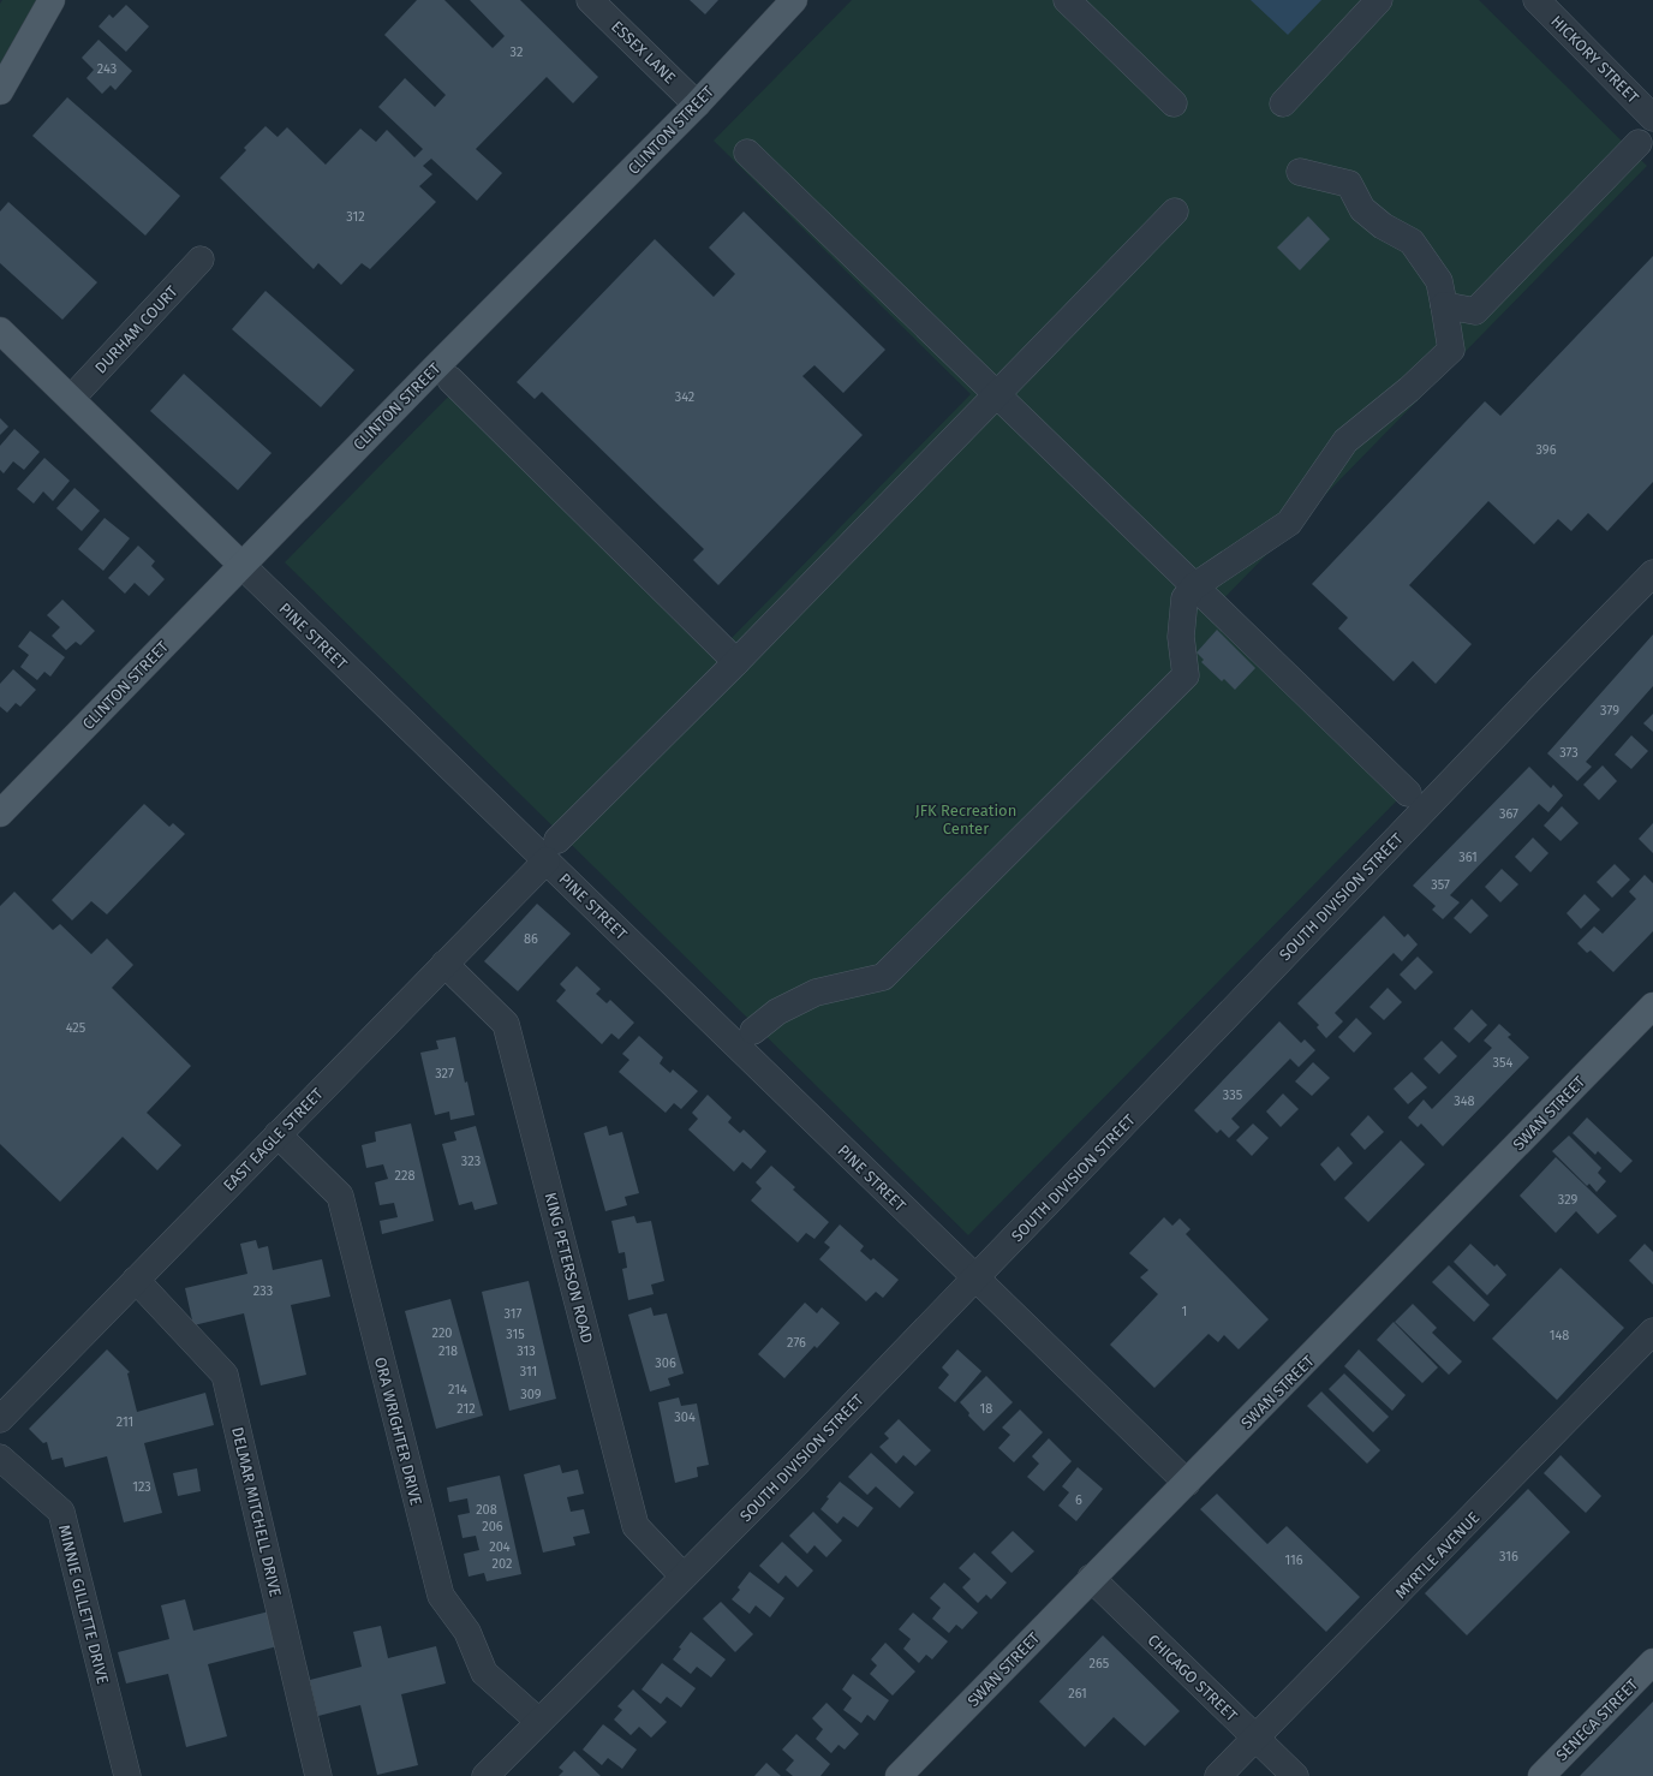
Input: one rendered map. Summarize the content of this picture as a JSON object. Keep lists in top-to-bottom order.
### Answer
{
  "streets": {
    "main road": [
      "CLINTON STREET",
      "PINE STREET",
      "SWAN STREET",
      "SENECA STREET"
    ],
    "street": [
      "ESSEX LANE",
      "HICKORY STREET",
      "DURHAM COURT",
      "SOUTH DIVISION STREET",
      "EAST EAGLE STREET",
      "KING PETERSON ROAD",
      "ORA WRIGHTER DRIVE",
      "DELMAR MITCHELL DRIVE",
      "MYRTLE AVENUE",
      "MINNIE GILLETTE DRIVE",
      "CHICAGO STREET"
    ]
  },
  "crossings": [
    ["ESSEX LANE", "CLINTON STREET"],
    ["CLINTON STREET", "PINE STREET"],
    ["DURHAM COURT", "PINE STREET"],
    ["PINE STREET", "SOUTH DIVISION STREET"],
    ["PINE STREET", "SWAN STREET"],
    ["PINE STREET", "EAST EAGLE STREET"],
    ["SOUTH DIVISION STREET", "KING PETERSON ROAD"],
    ["SOUTH DIVISION STREET", "ORA WRIGHTER DRIVE"],
    ["SWAN STREET", "CHICAGO STREET"],
    ["EAST EAGLE STREET", "KING PETERSON ROAD"],
    ["EAST EAGLE STREET", "ORA WRIGHTER DRIVE"],
    ["EAST EAGLE STREET", "DELMAR MITCHELL DRIVE"],
    ["MYRTLE AVENUE", "CHICAGO STREET"]
  ],
  "parks": ["JFK Recreation Center"],
  "house_numbers": [
    "32",
    "243",
    "312",
    "342",
    "396",
    "379",
    "373",
    "367",
    "361",
    "357",
    "86",
    "425",
    "354",
    "327",
    "335",
    "348",
    "323",
    "228",
    "329",
    "233",
    "1",
    "317",
    "220",
    "315",
    "148",
    "276",
    "218",
    "313",
    "306",
    "311",
    "214",
    "309",
    "212",
    "18",
    "304",
    "211",
    "123",
    "6",
    "208",
    "206",
    "204",
    "316",
    "116",
    "202",
    "265",
    "261"
  ]
}
